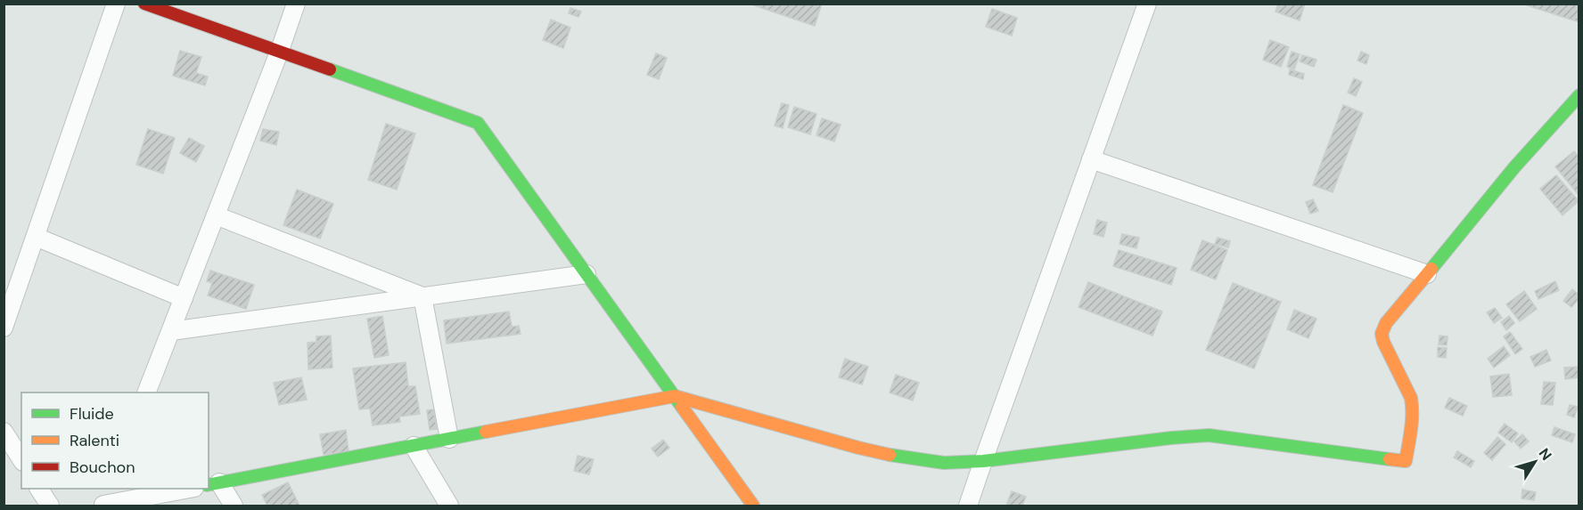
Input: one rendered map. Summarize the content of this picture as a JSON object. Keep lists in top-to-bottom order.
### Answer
{
  "legend": ["Fluide", "Ralenti", "Bouchon"],
  "north": "top right"
}
